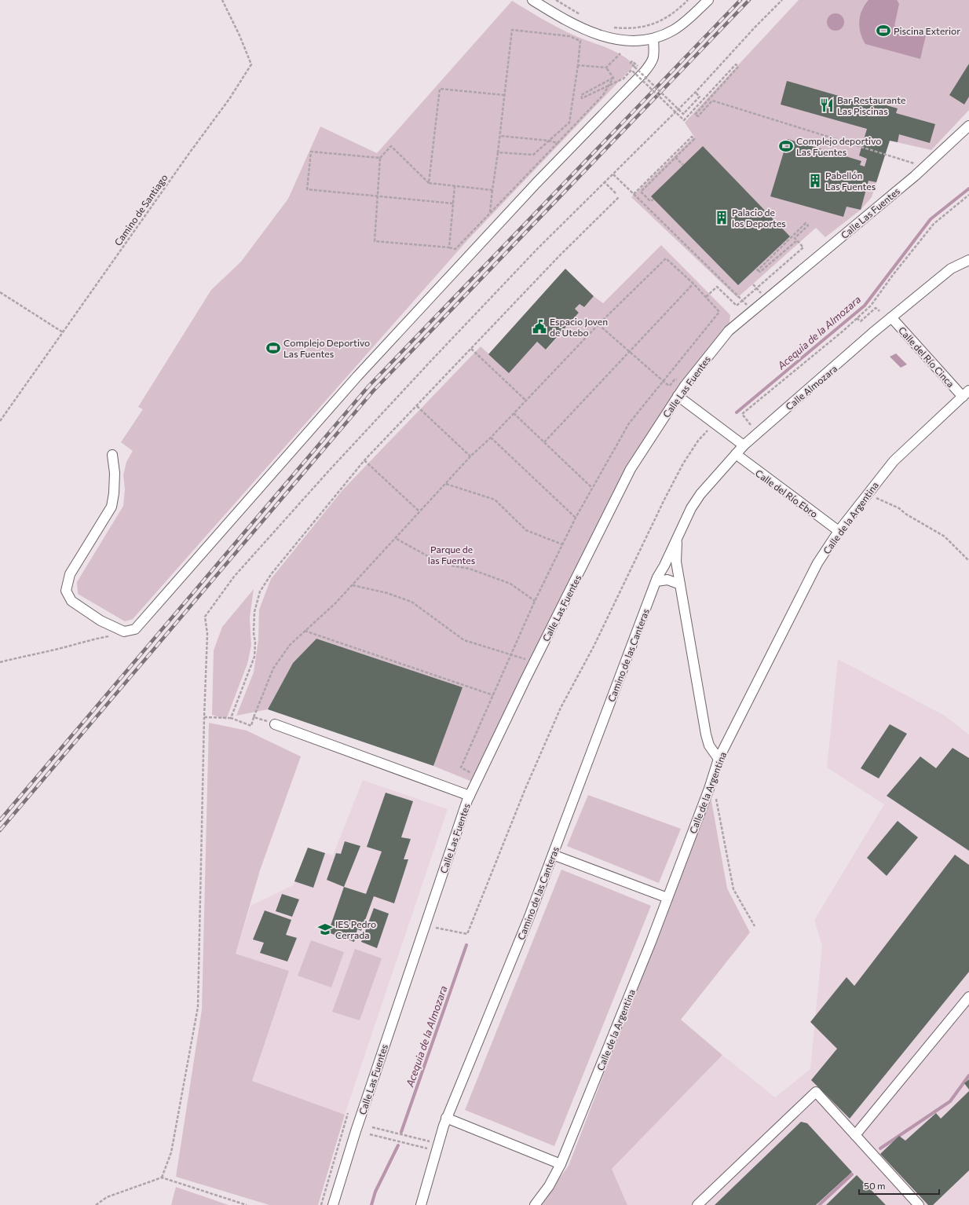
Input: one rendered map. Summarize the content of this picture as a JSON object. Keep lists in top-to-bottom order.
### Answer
{
  "streets": {
    "street": [
      "Calle Las Fuentes",
      "Calle del Río Cinca",
      "Calle Almozara",
      "Calle del Río Ebro",
      "Calle de la Argentina",
      "Camino de las Canteras"
    ],
    "path": ["Camino de Santiago"]
  },
  "crossings": [
    ["Calle del Río Cinca", "Calle Almozara"],
    ["Calle del Río Cinca", "Calle de la Argentina"],
    ["Calle Almozara", "Calle del Río Ebro"],
    ["Calle Almozara", "Camino de las Canteras"],
    ["Calle del Río Ebro", "Calle de la Argentina"]
  ],
  "water": ["Acequia de la Almozara"],
  "parks": ["Parque de las Fuentes"],
  "places": {
    "sports": ["Piscina Exterior", "Complejo deportivo Las Fuentes", "Complejo Deportivo Las Fuentes"],
    "restaurant": ["Bar Restaurante Las Piscinas"],
    "building": ["Pabellón Las Fuentes", "Palacio de los Deportes"],
    "public building": ["Espacio Joven de Utebo"],
    "school or university": ["IES Pedro Cerrada"]
  },
  "scale_bar": "50 m"
}
